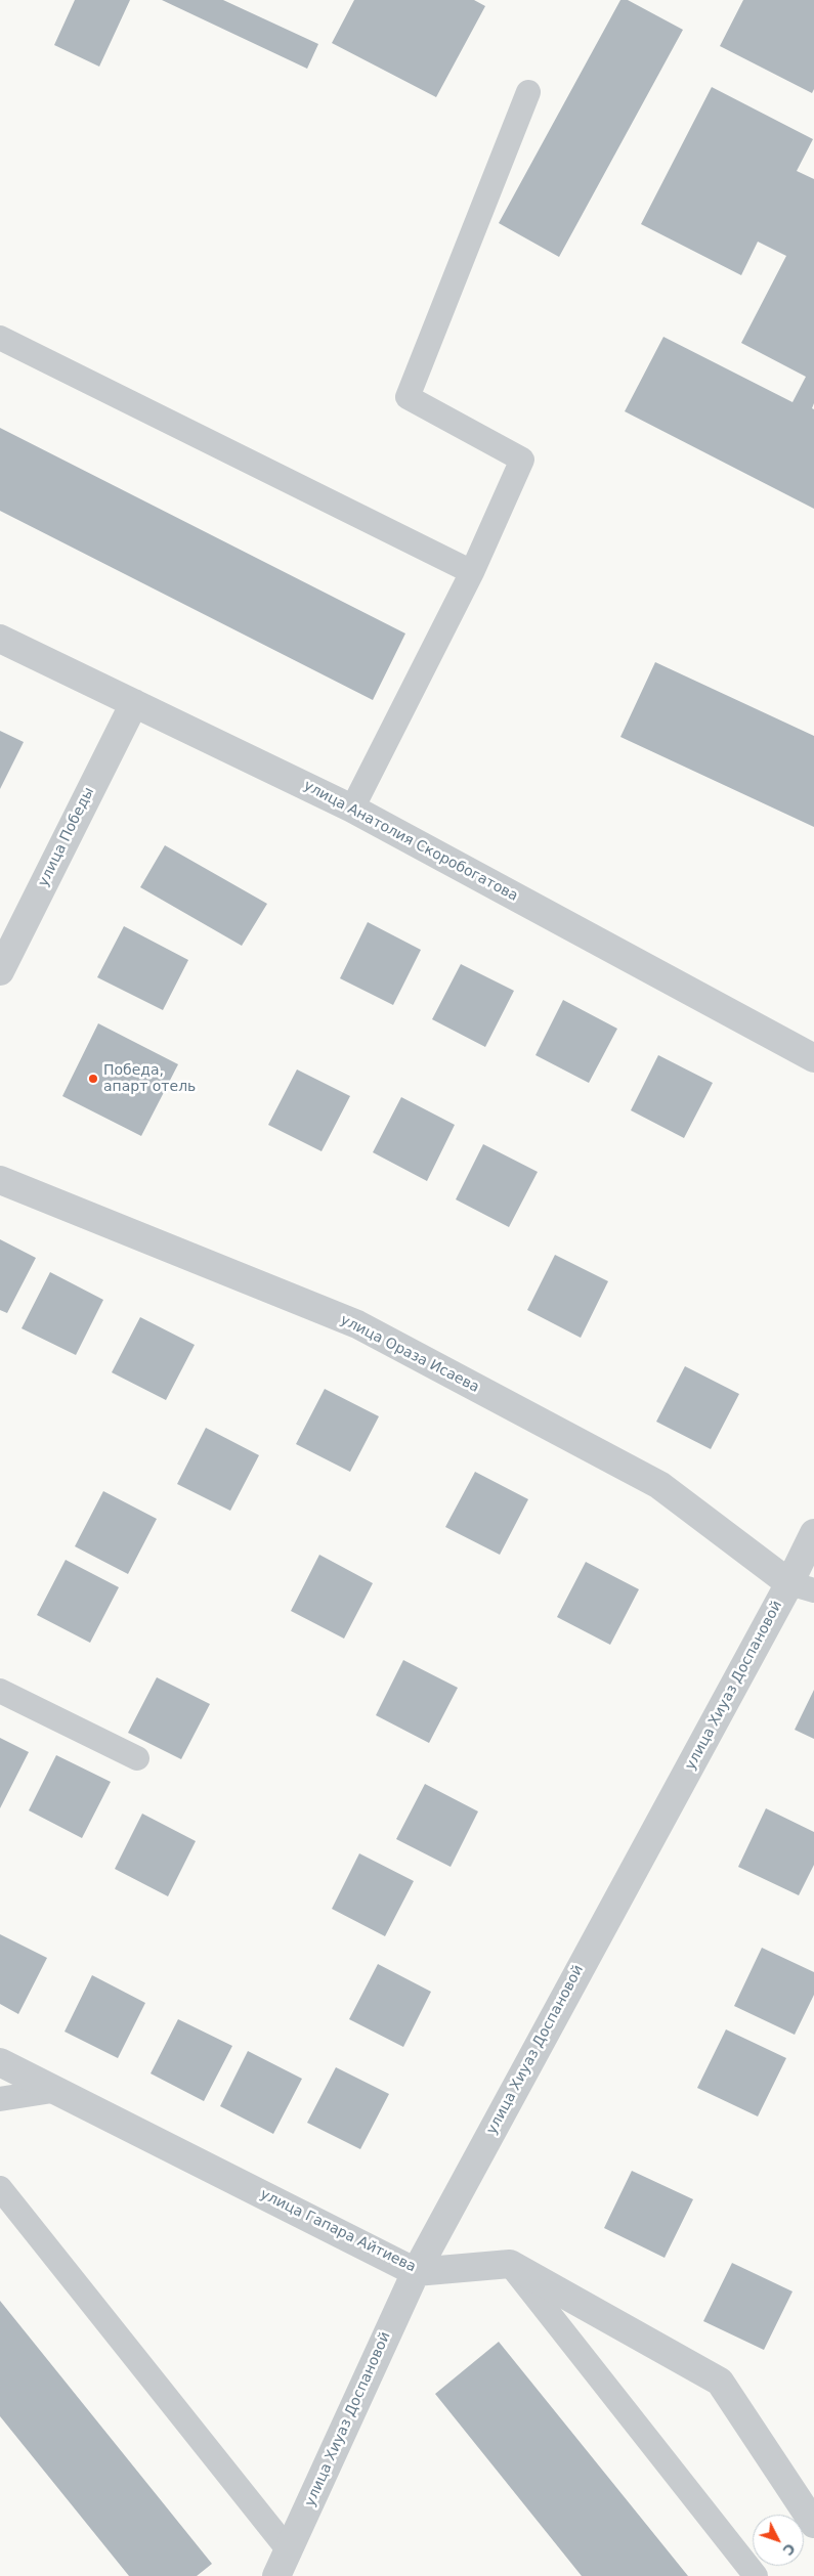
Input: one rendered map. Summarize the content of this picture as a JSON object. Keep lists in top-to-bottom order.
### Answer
{
  "streets": {
    "street": [
      "улица Победы",
      "улица Анатолия Скоробогатова",
      "улица Ораза Исаева",
      "улица Хиуаз Доспановой",
      "улица Гапара Айтиева"
    ]
  },
  "crossings": [
    ["улица Победы", "улица Анатолия Скоробогатова"],
    ["улица Ораза Исаева", "улица Хиуаз Доспановой"],
    ["улица Хиуаз Доспановой", "улица Гапара Айтиева"]
  ],
  "places": ["Победа, апарт отель"],
  "north": "bottom right"
}
